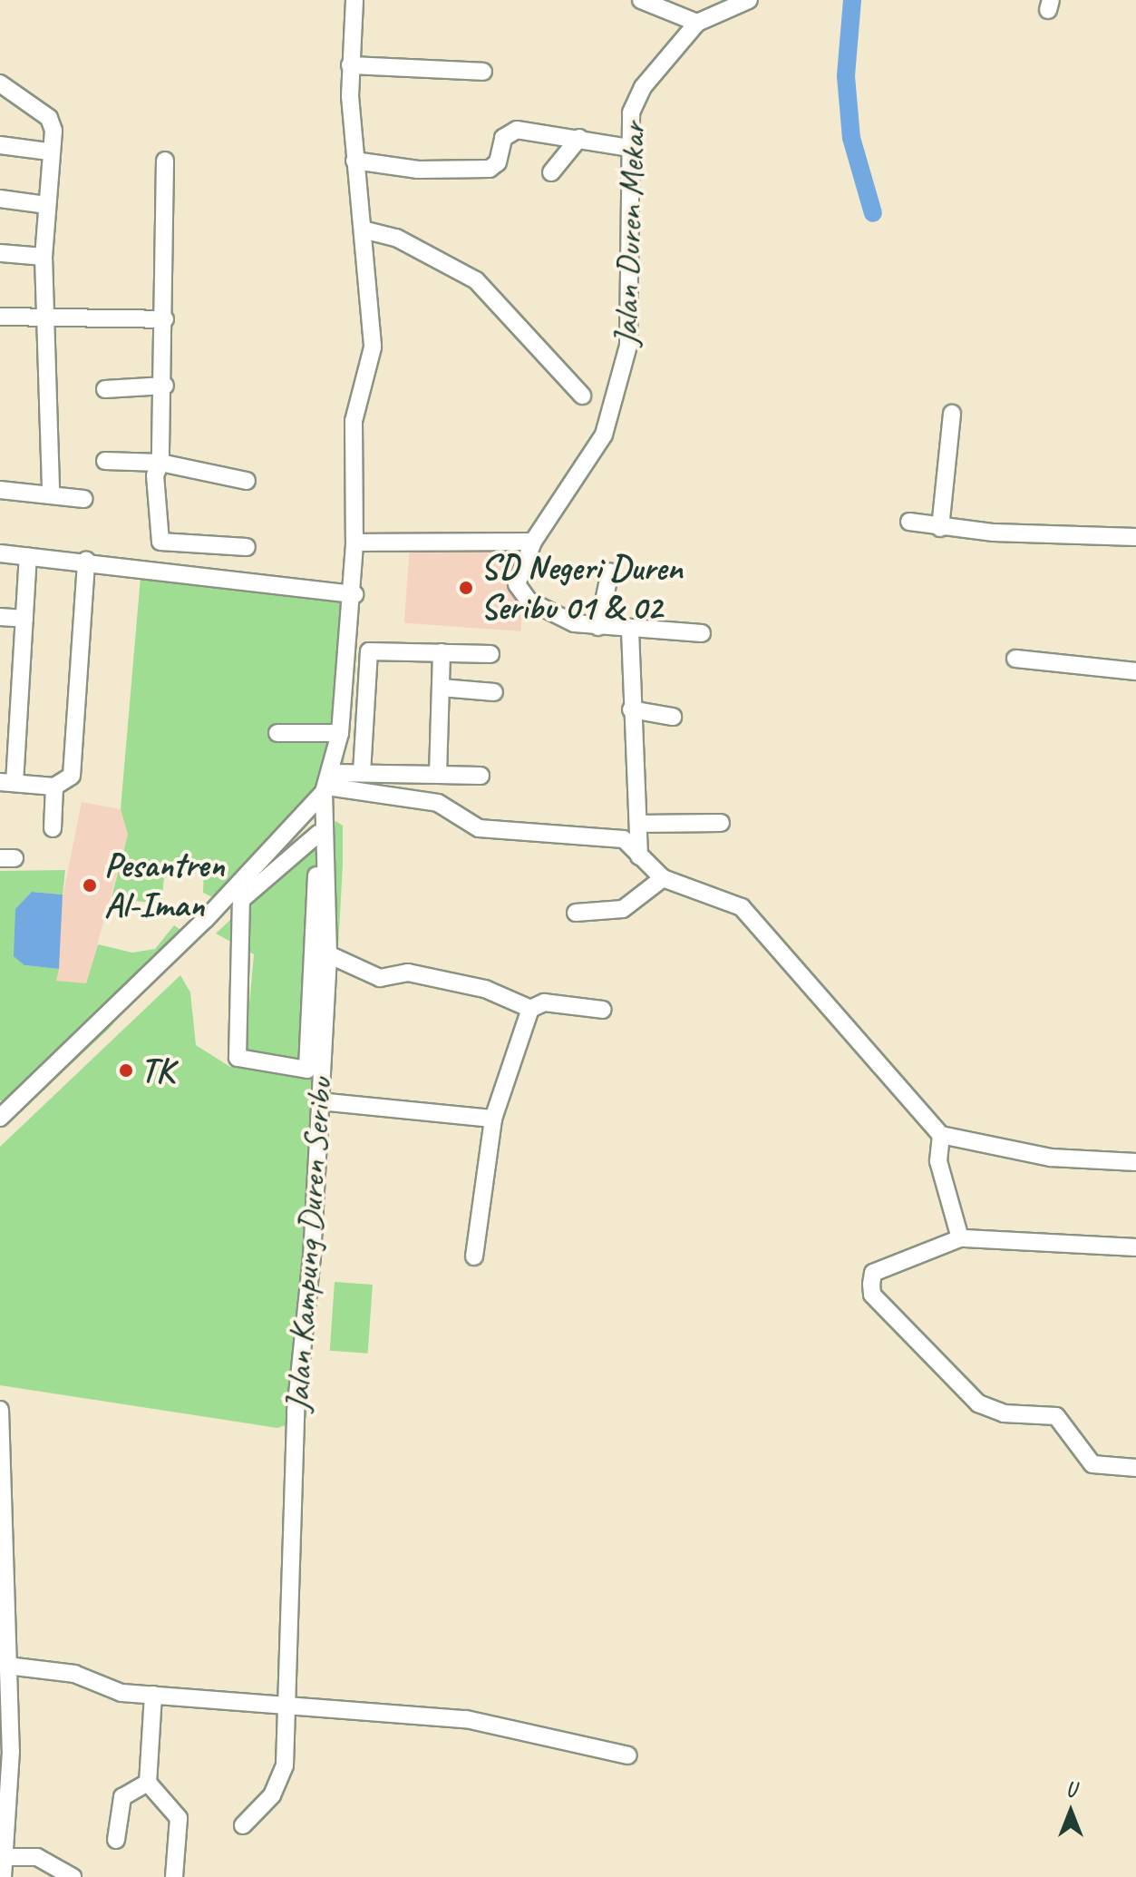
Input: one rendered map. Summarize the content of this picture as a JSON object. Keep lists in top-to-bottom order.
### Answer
{
  "streets": {
    "street": ["Jalan Duren Mekar", "Jalan Kampung Duren Seribu"]
  },
  "places": ["SD Negeri Duren Seribu 01 & 02", "Pesantren Al-Iman", "TK"],
  "north": "top"
}
